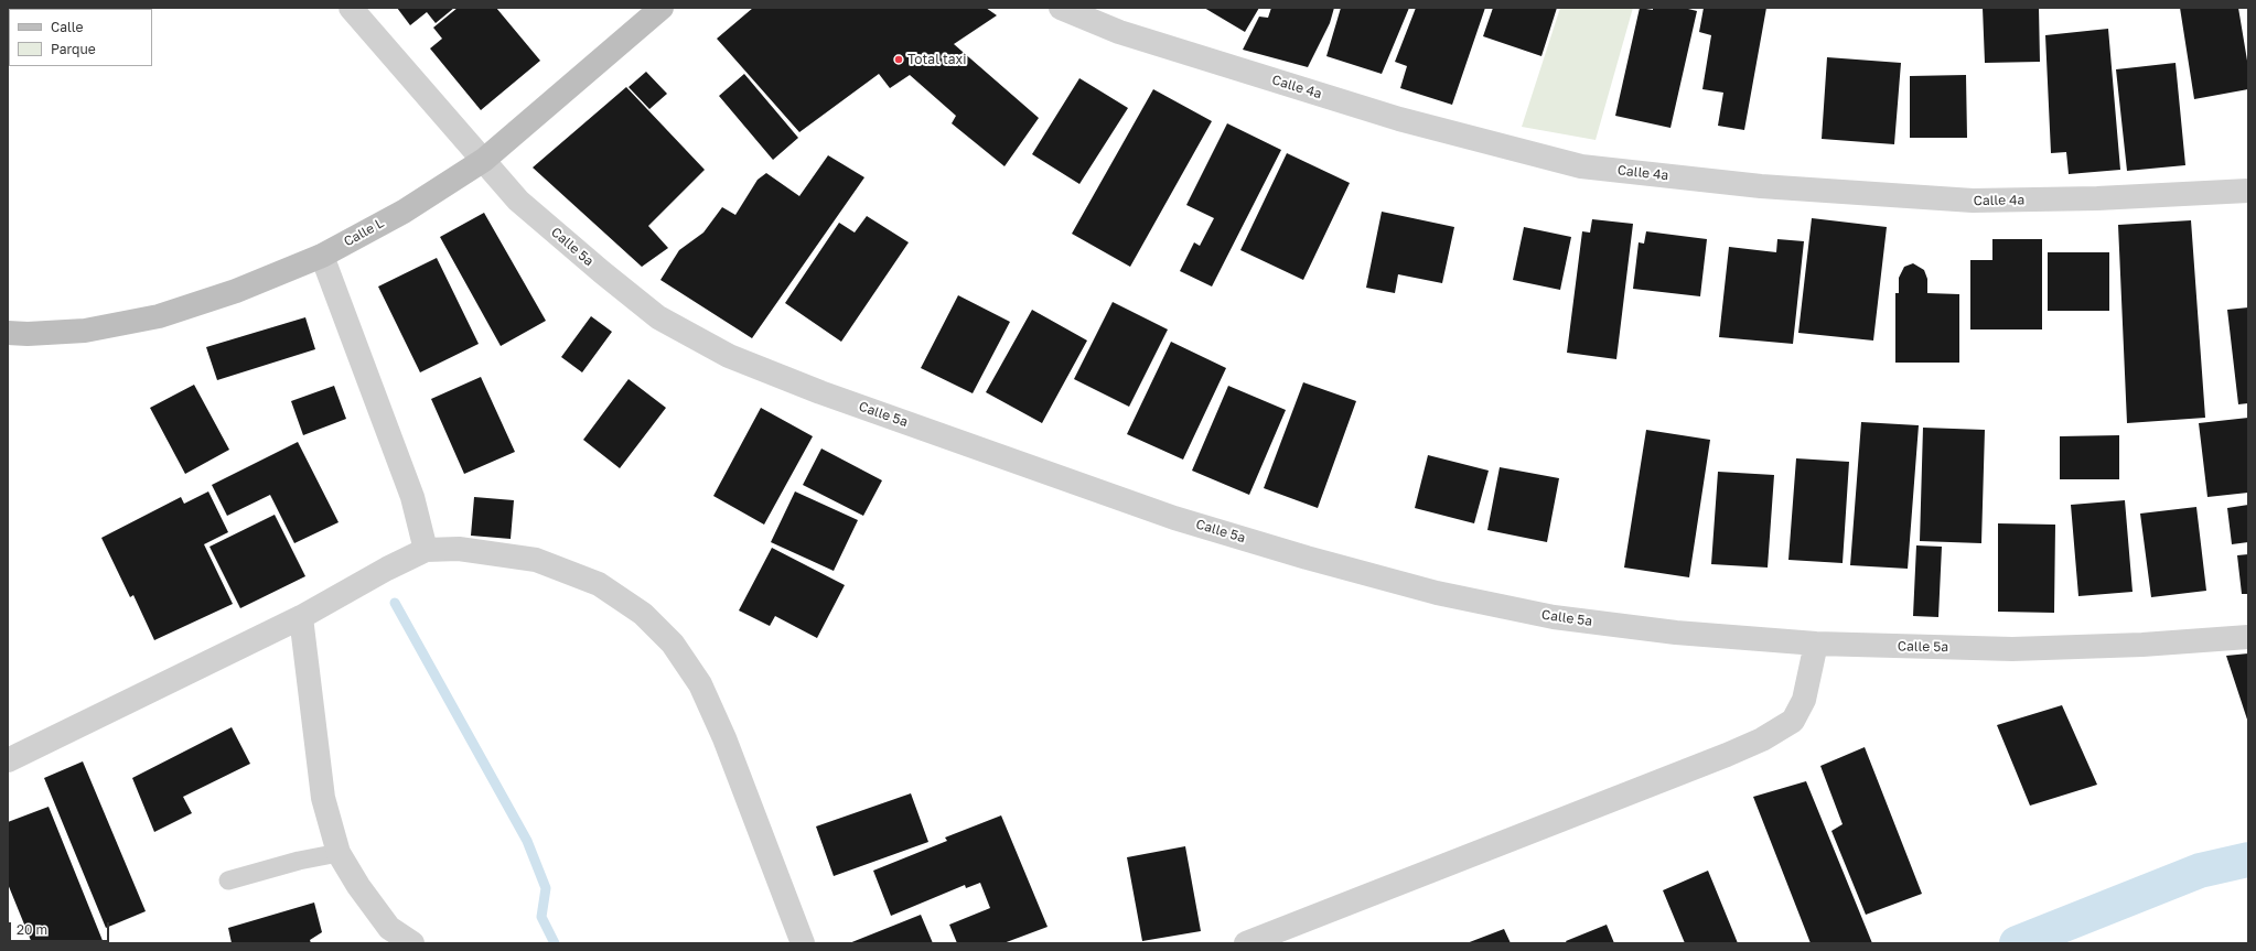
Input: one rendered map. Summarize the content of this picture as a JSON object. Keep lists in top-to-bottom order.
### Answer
{
  "streets": {
    "street": ["Calle 4a", "Calle L", "Calle 5a"]
  },
  "crossings": [
    ["Calle L", "Calle 5a"]
  ],
  "places": ["Total taxi"],
  "legend": ["Calle", "Parque"],
  "scale_bar": "20 m"
}
